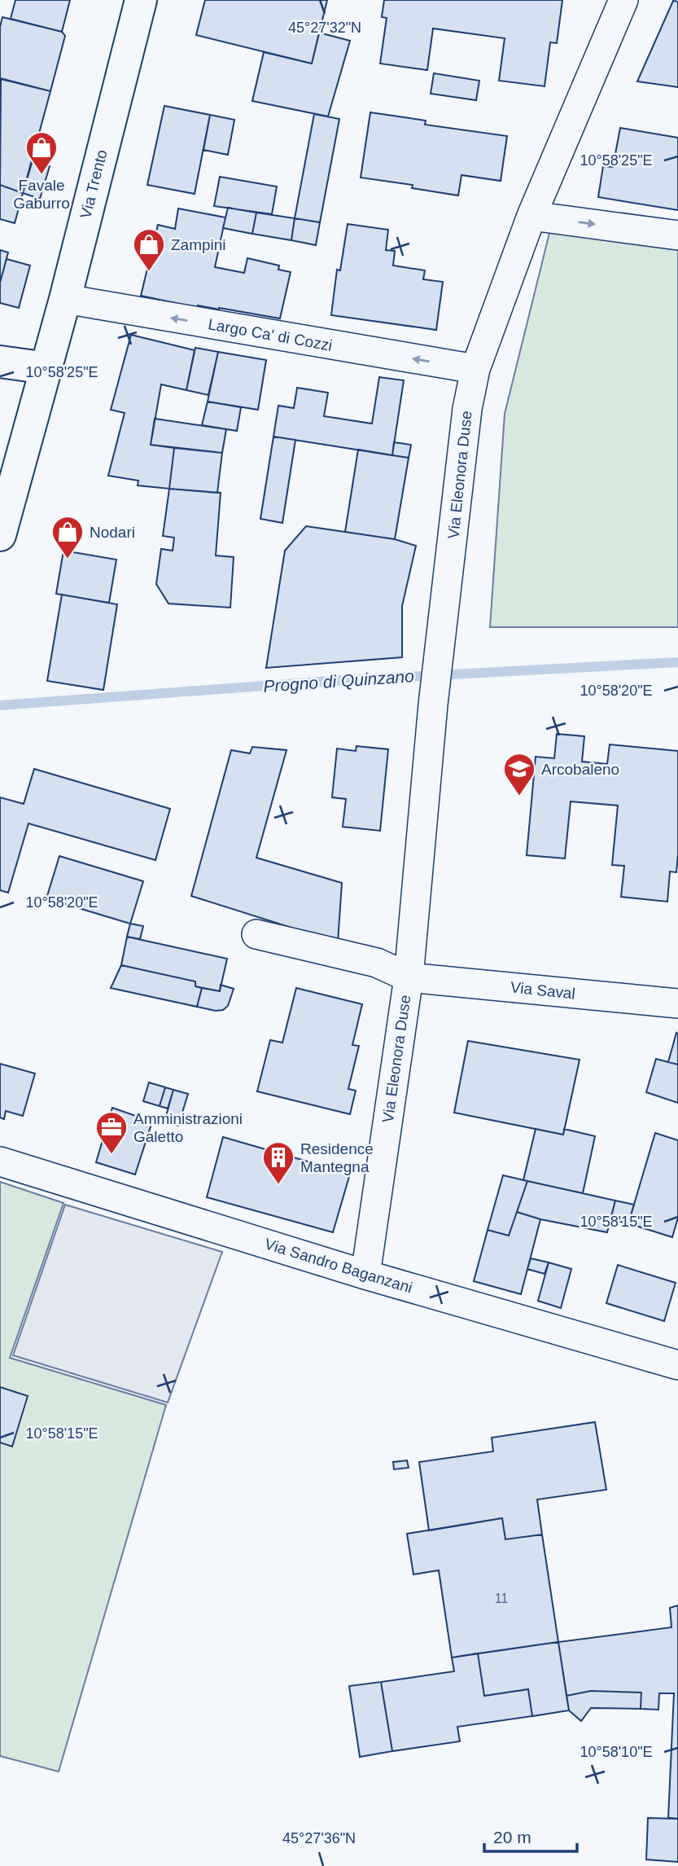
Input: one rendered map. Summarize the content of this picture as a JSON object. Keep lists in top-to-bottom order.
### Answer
{
  "streets": {
    "main road": ["Via Trento"],
    "street": [
      "Largo Ca' di Cozzi",
      "Via Eleonora Duse",
      "Via Saval",
      "Via Sandro Baganzani"
    ]
  },
  "crossings": [
    ["Via Trento", "Largo Ca' di Cozzi"],
    ["Largo Ca' di Cozzi", "Via Eleonora Duse"],
    ["Via Eleonora Duse", "Via Saval"],
    ["Via Eleonora Duse", "Via Sandro Baganzani"]
  ],
  "one_way": ["Largo Ca' di Cozzi"],
  "water": ["Progno di Quinzano"],
  "places": {
    "shop": ["Favale Gaburro", "Zampini", "Nodari"],
    "school or university": ["Arcobaleno"],
    "office": ["Amministrazioni Galetto"],
    "building": ["Residence Mantegna"]
  },
  "house_numbers": ["11"],
  "scale_bar": "20 m",
  "coordinates": [
    "45°27'32\"N",
    "10°58'25\"E",
    "10°58'20\"E",
    "10°58'15\"E",
    "10°58'10\"E",
    "45°27'36\"N"
  ]
}
